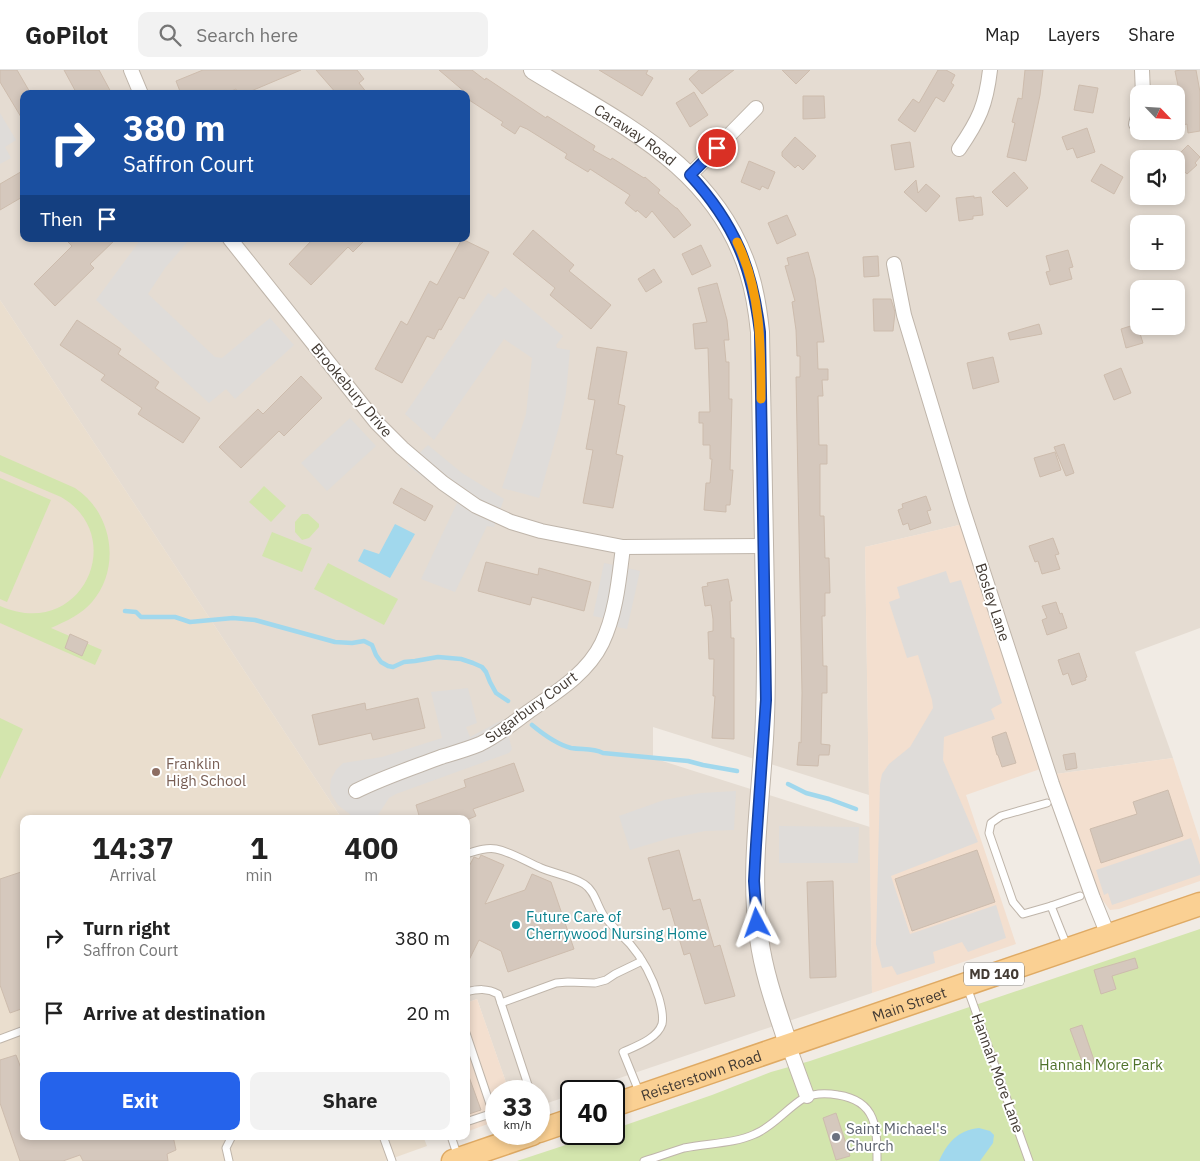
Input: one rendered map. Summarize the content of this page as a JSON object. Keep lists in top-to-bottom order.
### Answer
{
  "streets": {
    "main road": ["MD 140", "Main Street", "Reisterstown Road"],
    "street": [
      "Caraway Road",
      "Brookebury Drive",
      "Bosley Lane",
      "Sugarbury Court"
    ],
    "lane": ["Hannah More Lane"]
  },
  "crossings": [
    ["Caraway Road", "Brookebury Drive"],
    ["Caraway Road", "Main Street"],
    ["Caraway Road", "Reisterstown Road"],
    ["Brookebury Drive", "Sugarbury Court"],
    ["Bosley Lane", "Main Street"],
    ["Main Street", "Hannah More Lane"],
    ["Main Street", "Reisterstown Road"]
  ],
  "parks": ["Hannah More Park"],
  "places": ["Franklin High School", "Future Care of Cherrywood Nursing Home", "Saint Michael's Church"],
  "north": "bottom right",
  "page": {
    "header": "GoPilot",
    "search": "Search here",
    "nav": ["Map", "Layers", "Share"],
    "map_buttons": ["+", "−"],
    "turn": ["380 m", "Saffron Court"],
    "then": "Then",
    "eta": [
      "14:37",
      "Arrival",
      "1",
      "min",
      "400",
      "m"
    ],
    "list": [
      {
        "name": "Turn right",
        "note": "Saffron Court",
        "value": "380 m"
      },
      {
        "name": "Arrive at destination",
        "value": "20 m"
      }
    ],
    "buttons": ["Exit", "Share"],
    "speed": "33 km/h",
    "limit": "40"
  }
}
